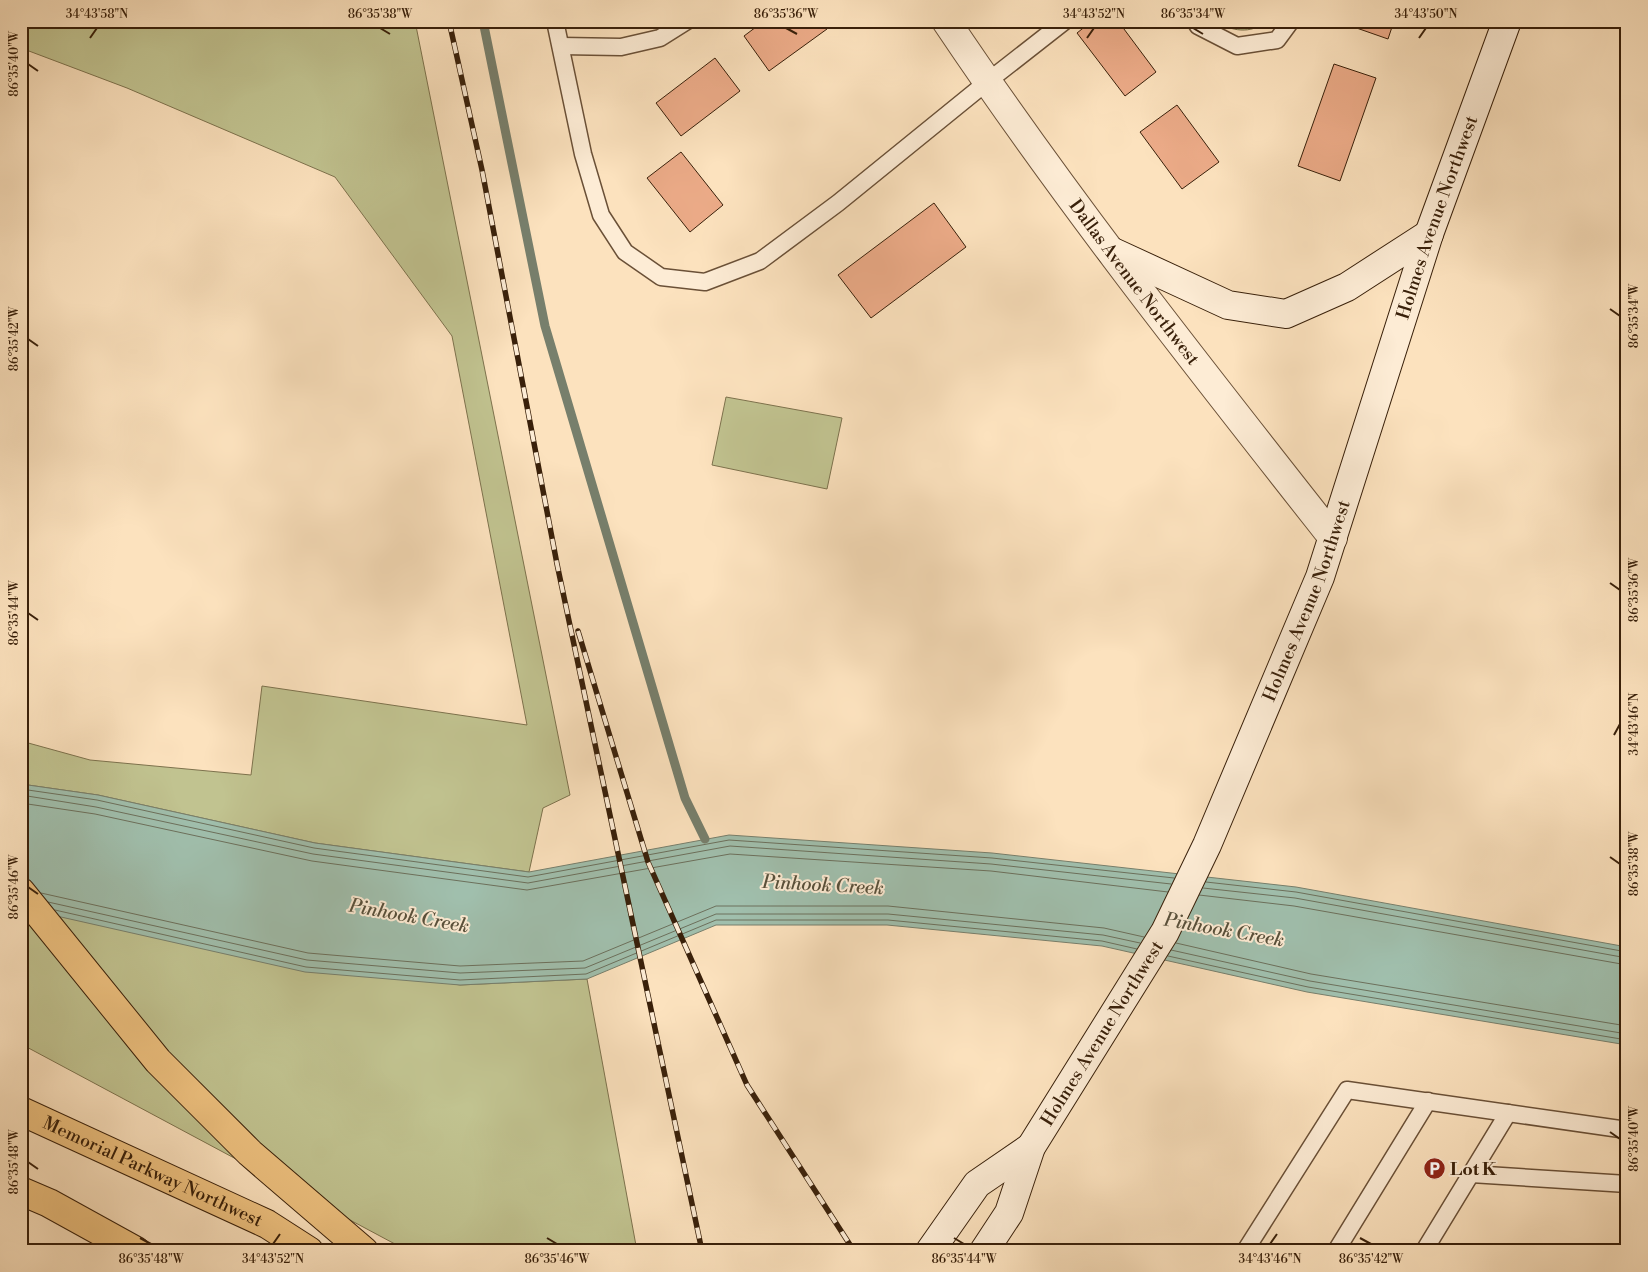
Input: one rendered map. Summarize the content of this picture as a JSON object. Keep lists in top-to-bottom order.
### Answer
{
  "streets": {
    "highway": ["Memorial Parkway Northwest"],
    "main road": ["Holmes Avenue Northwest", "Dallas Avenue Northwest"]
  },
  "crossings": [
    ["Holmes Avenue Northwest", "Dallas Avenue Northwest"]
  ],
  "water": ["Pinhook Creek"],
  "places": {
    "parking": ["Lot K"]
  },
  "coordinates": [
    "34°43'58\"N",
    "86°35'38\"W",
    "86°35'36\"W",
    "34°43'52\"N",
    "86°35'34\"W",
    "34°43'50\"N",
    "86°35'40\"W",
    "86°35'42\"W",
    "86°35'44\"W",
    "34°43'46\"N",
    "86°35'46\"W",
    "86°35'48\"W"
  ]
}
